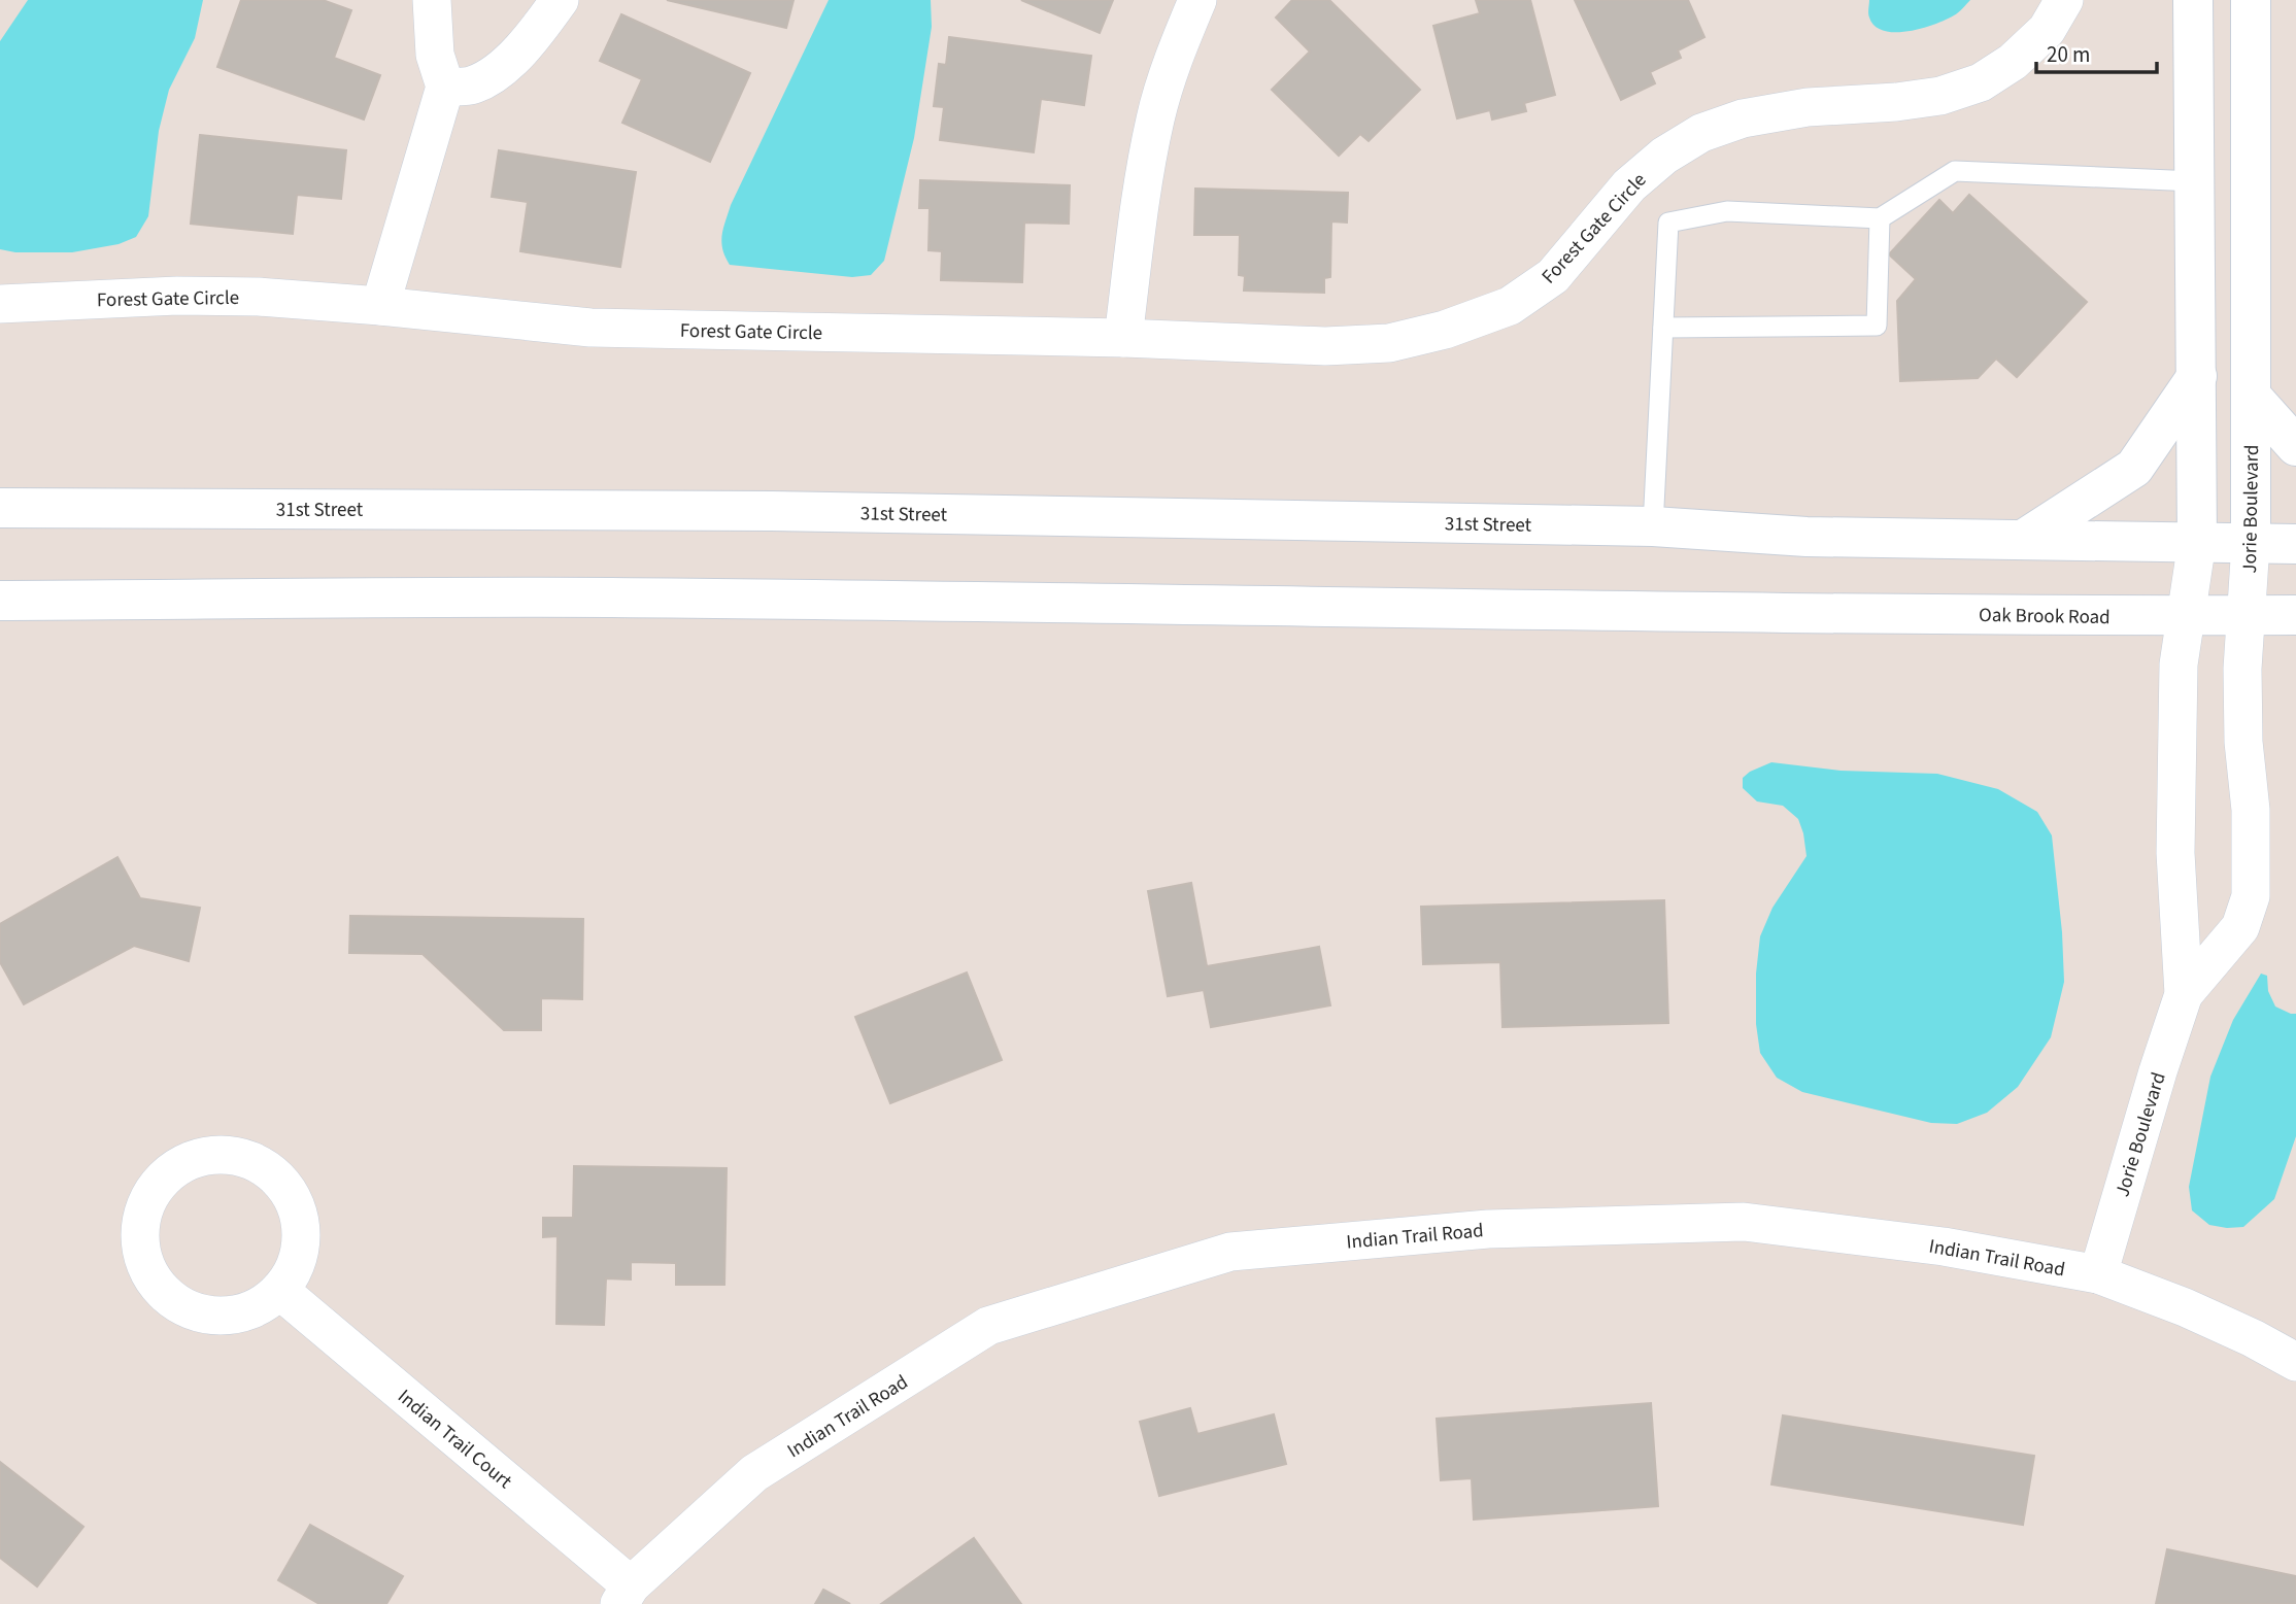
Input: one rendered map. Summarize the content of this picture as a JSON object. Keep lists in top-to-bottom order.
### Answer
{
  "streets": {
    "main road": ["31st Street", "Jorie Boulevard", "Oak Brook Road"],
    "street": ["Forest Gate Circle", "Indian Trail Road", "Indian Trail Court"]
  },
  "crossings": [
    ["Jorie Boulevard", "Oak Brook Road"],
    ["Jorie Boulevard", "Indian Trail Road"],
    ["Indian Trail Road", "Indian Trail Court"]
  ],
  "scale_bar": "20 m"
}
